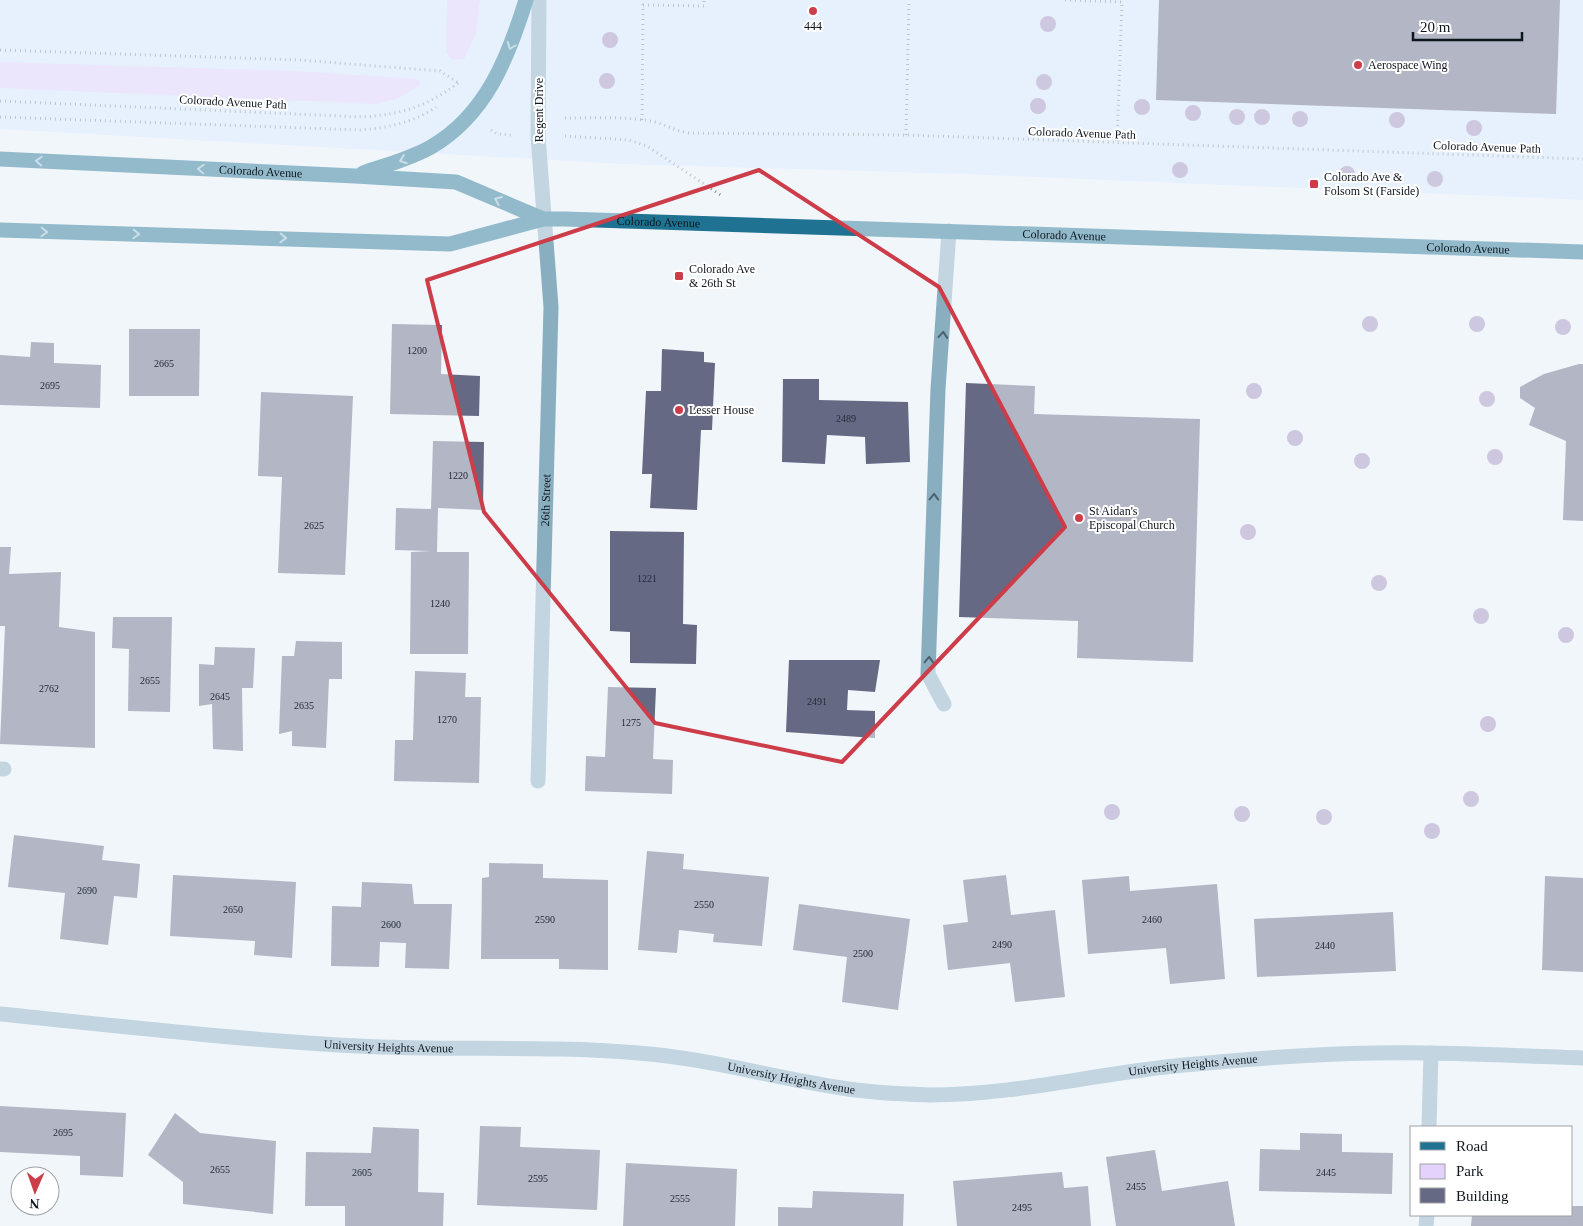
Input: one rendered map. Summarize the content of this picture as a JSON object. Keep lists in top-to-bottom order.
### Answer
{
  "streets": {
    "main road": ["Colorado Avenue"],
    "street": ["Regent Drive", "26th Street", "University Heights Avenue"],
    "path": ["Colorado Avenue Path"]
  },
  "crossings": [
    ["Regent Drive", "Colorado Avenue"],
    ["Regent Drive", "26th Street"],
    ["Colorado Avenue", "26th Street"]
  ],
  "places": {
    "other": [
      "444",
      "Aerospace Wing",
      "Lesser House",
      "St Aidan's Episcopal Church"
    ],
    "transit": ["Colorado Ave & Folsom St (Farside)", "Colorado Ave & 26th St"]
  },
  "house_numbers": [
    "1200",
    "2665",
    "2695",
    "2489",
    "1220",
    "2625",
    "1221",
    "1240",
    "2655",
    "2762",
    "2645",
    "2491",
    "2635",
    "1270",
    "1275",
    "2690",
    "2550",
    "2650",
    "2590",
    "2460",
    "2600",
    "2490",
    "2440",
    "2500",
    "2695",
    "2655",
    "2605",
    "2445",
    "2595",
    "2455",
    "2555",
    "2495"
  ],
  "legend": ["Road", "Park", "Building"],
  "scale_bar": "20 m",
  "north": "bottom"
}
